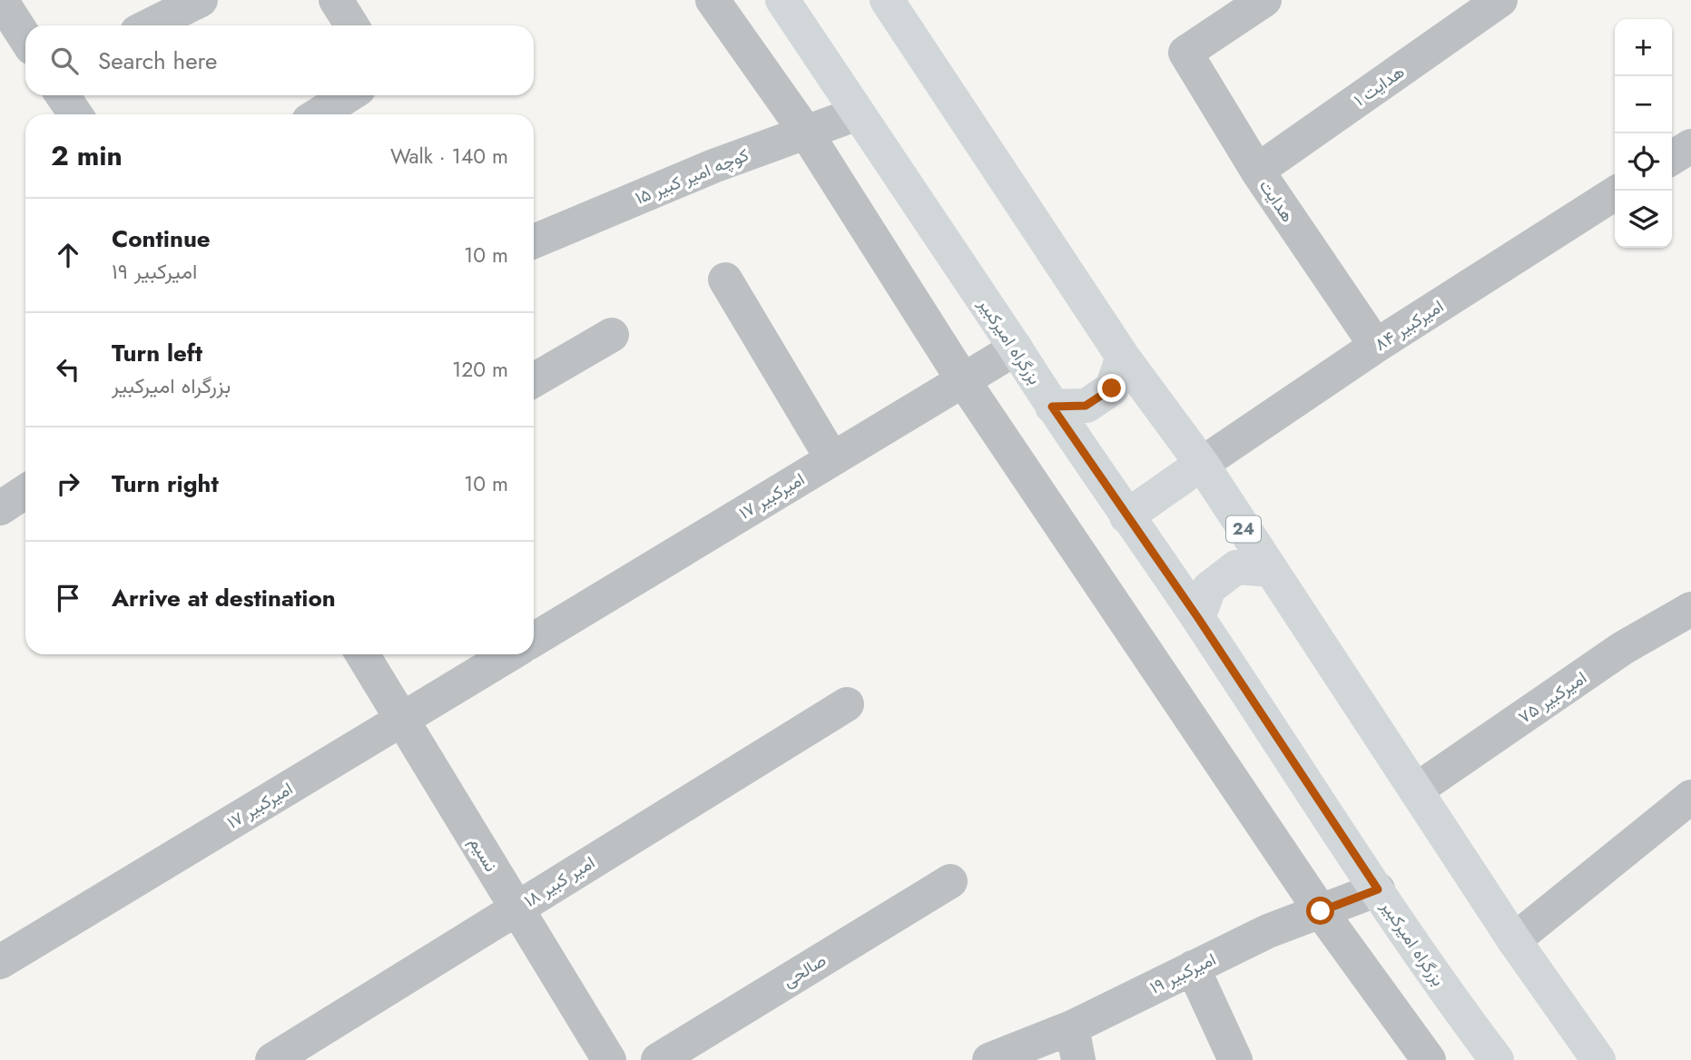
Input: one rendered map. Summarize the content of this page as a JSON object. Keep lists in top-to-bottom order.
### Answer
{
  "streets": {
    "main road": ["بزرگراه امیرکبیر", "24"],
    "street": [
      "هدایت ۱",
      "کوچه امیر کبیر ۱۵",
      "هدایت",
      "امیرکبیر ۸۴",
      "امیرکبیر ۱۷",
      "امیرکبیر ۷۵",
      "نسیم",
      "امیر کبیر ۱۸",
      "صالحی",
      "امیرکبیر ۱۹"
    ]
  },
  "crossings": [
    ["هدایت ۱", "هدایت"],
    ["کوچه امیر کبیر ۱۵", "بزرگراه امیرکبیر"],
    ["هدایت", "امیرکبیر ۸۴"],
    ["امیرکبیر ۸۴", "24"],
    ["بزرگراه امیرکبیر", "امیرکبیر ۱۷"],
    ["بزرگراه امیرکبیر", "امیرکبیر ۱۹"],
    ["امیرکبیر ۱۷", "نسیم"],
    ["24", "امیرکبیر ۷۵"],
    ["نسیم", "امیر کبیر ۱۸"]
  ],
  "page": {
    "map_buttons": ["+", "−"],
    "search": "Search here",
    "heading": ["2 min", "Walk · 140 m"],
    "list": [
      ["Continue", "امیرکبیر ۱۹", "10 m"],
      ["Turn left", "بزرگراه امیرکبیر", "120 m"],
      ["Turn right", "10 m"],
      "Arrive at destination"
    ]
  }
}
